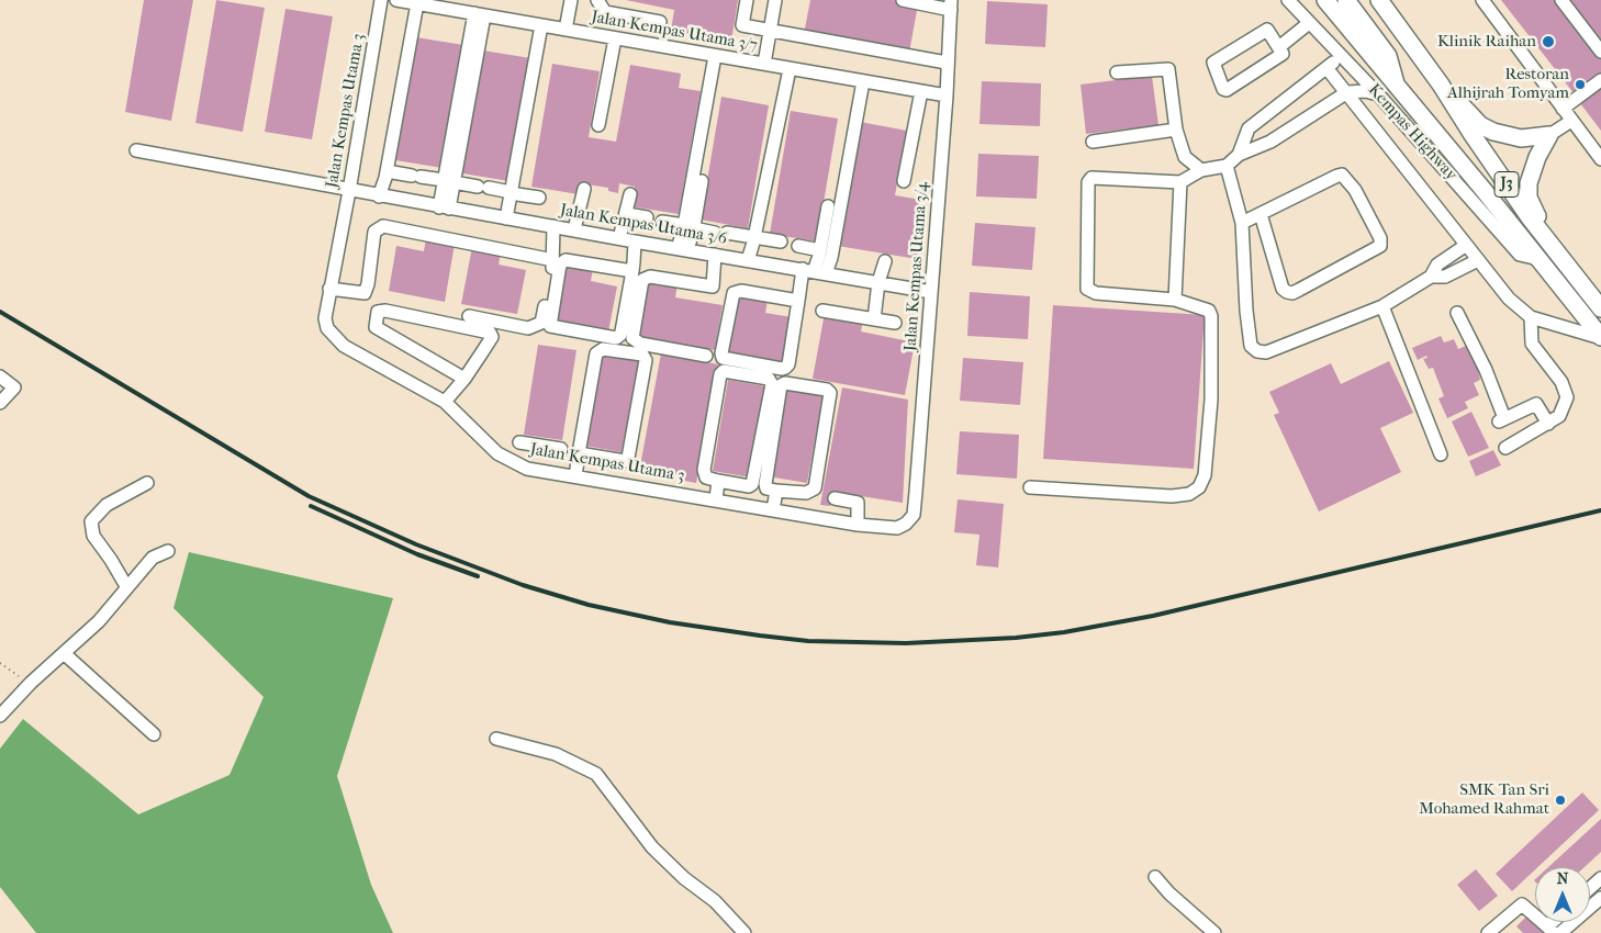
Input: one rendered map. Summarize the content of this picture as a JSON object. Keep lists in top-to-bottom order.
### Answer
{
  "streets": {
    "main road": ["Kempas Highway", "J3"],
    "street": [
      "Jalan Kempas Utama 3/7",
      "Jalan Kempas Utama 3",
      "Jalan Kempas Utama 3/6",
      "Jalan Kempas Utama 3/4"
    ]
  },
  "crossings": [
    ["Jalan Kempas Utama 3/7", "Jalan Kempas Utama 3/4"],
    ["Jalan Kempas Utama 3", "Jalan Kempas Utama 3/6"],
    ["Jalan Kempas Utama 3", "Jalan Kempas Utama 3/4"],
    ["Jalan Kempas Utama 3/6", "Jalan Kempas Utama 3/4"]
  ],
  "places": ["Klinik Raihan", "Restoran Alhijrah Tomyam", "SMK Tan Sri Mohamed Rahmat"],
  "north": "top"
}
